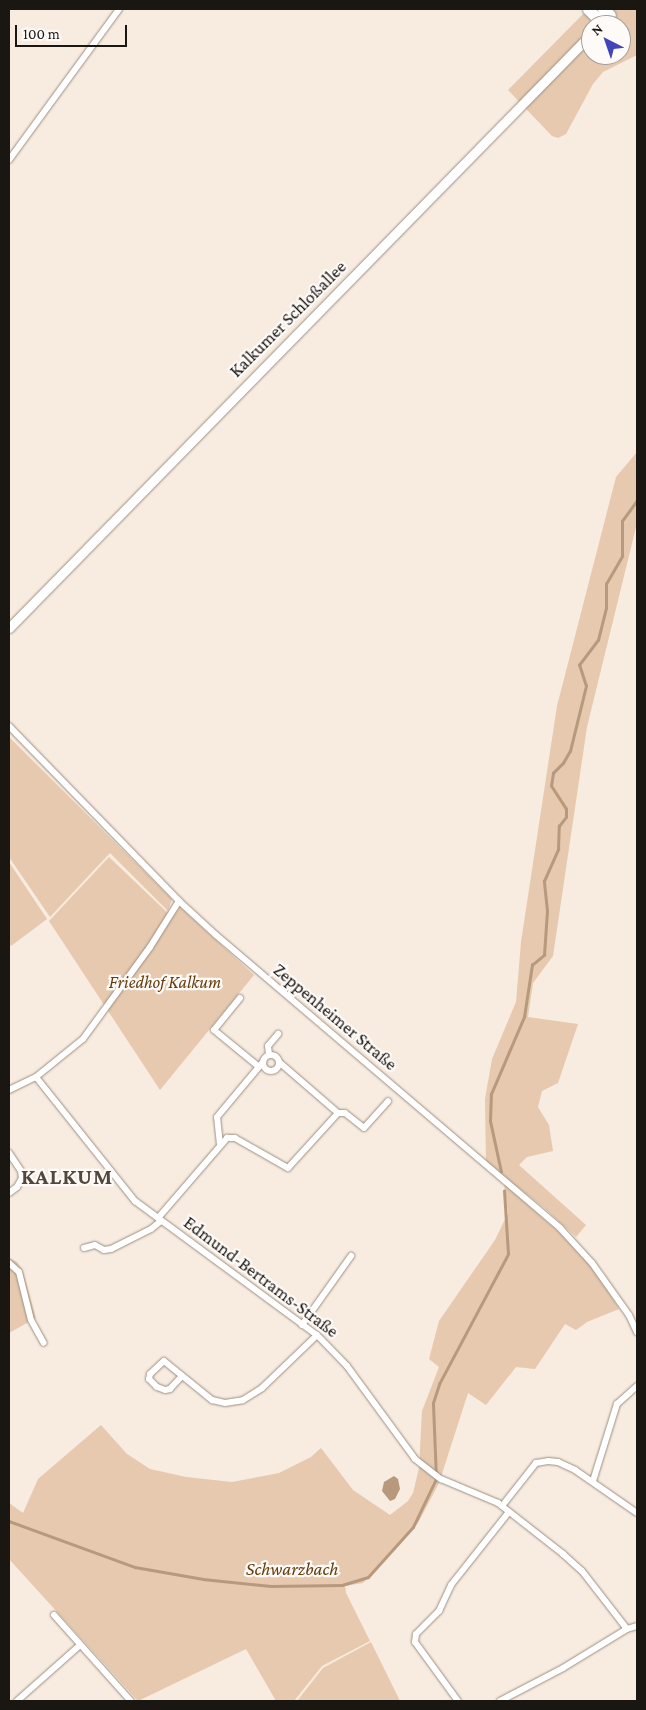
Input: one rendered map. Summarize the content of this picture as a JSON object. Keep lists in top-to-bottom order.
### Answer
{
  "streets": {
    "main road": ["Kalkumer Schloßallee"],
    "street": ["Zeppenheimer Straße", "Edmund-Bertrams-Straße"]
  },
  "districts": ["KALKUM"],
  "water": ["Schwarzbach"],
  "parks": ["Friedhof Kalkum"],
  "scale_bar": "100 m",
  "north": "top left"
}
